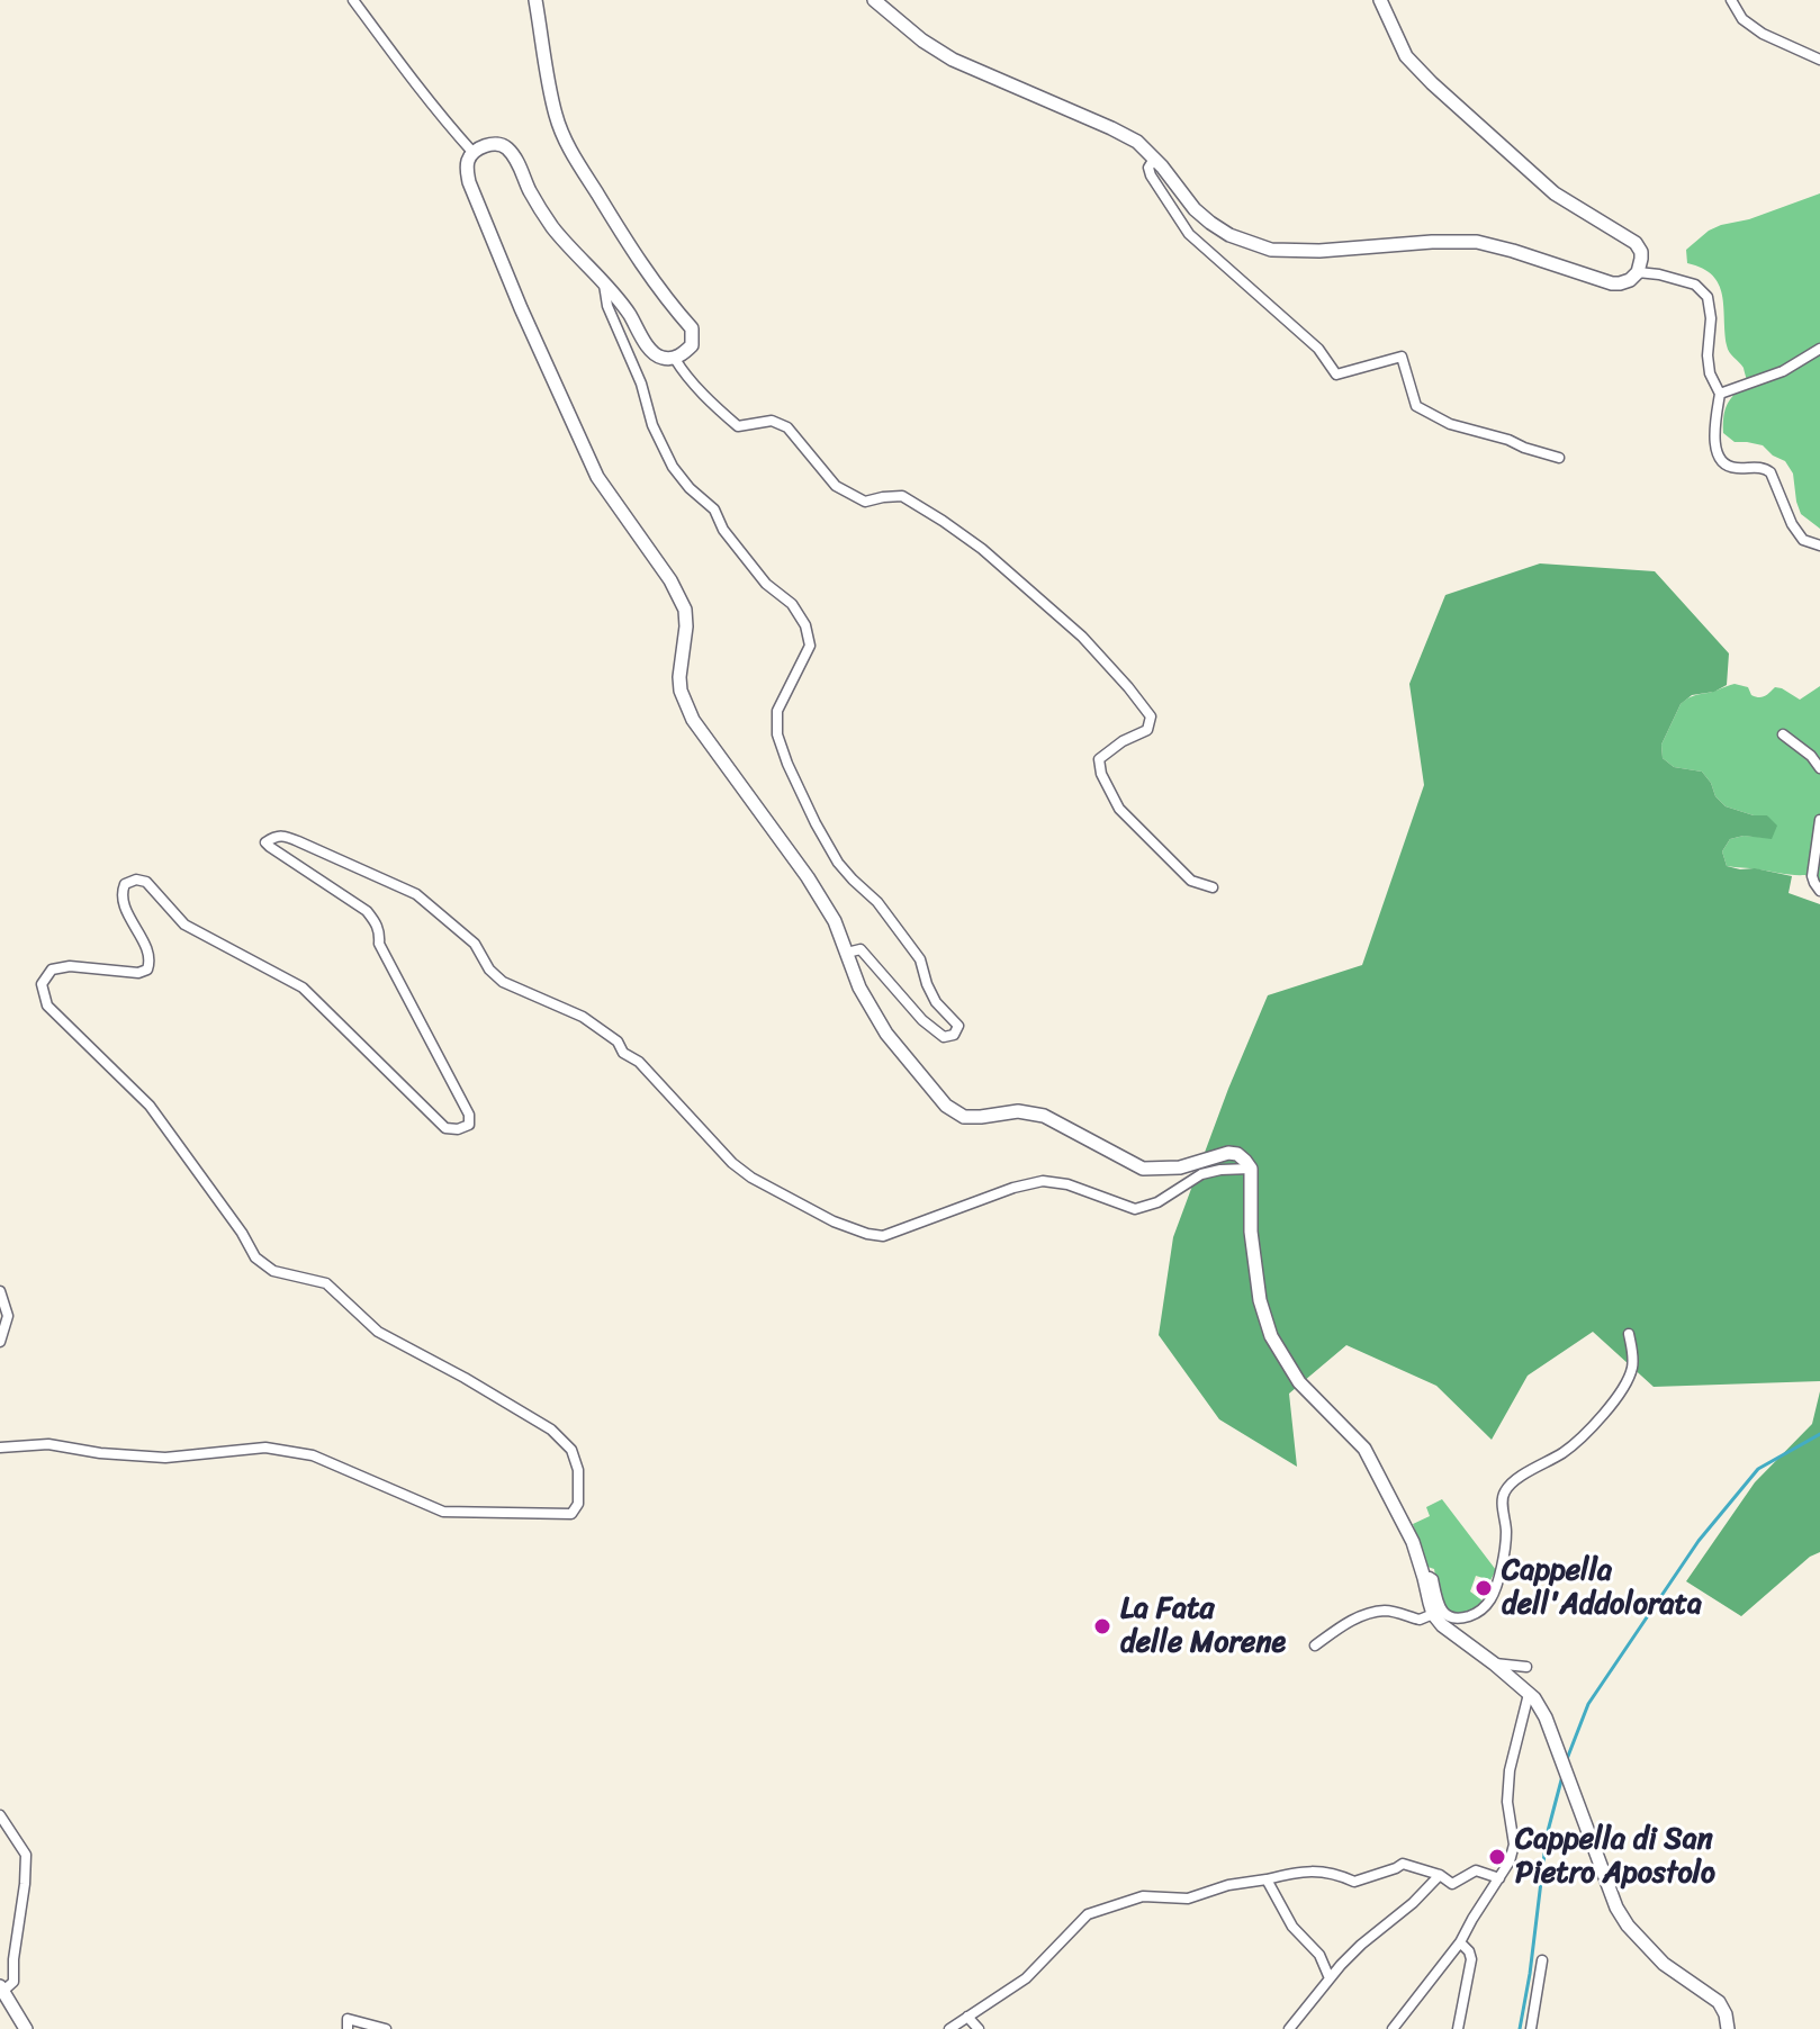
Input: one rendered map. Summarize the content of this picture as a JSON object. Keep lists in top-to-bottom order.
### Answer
{
  "places": ["Cappella dell'Addolorata", "La Fata delle Morene", "Cappella di San Pietro Apostolo"]
}
